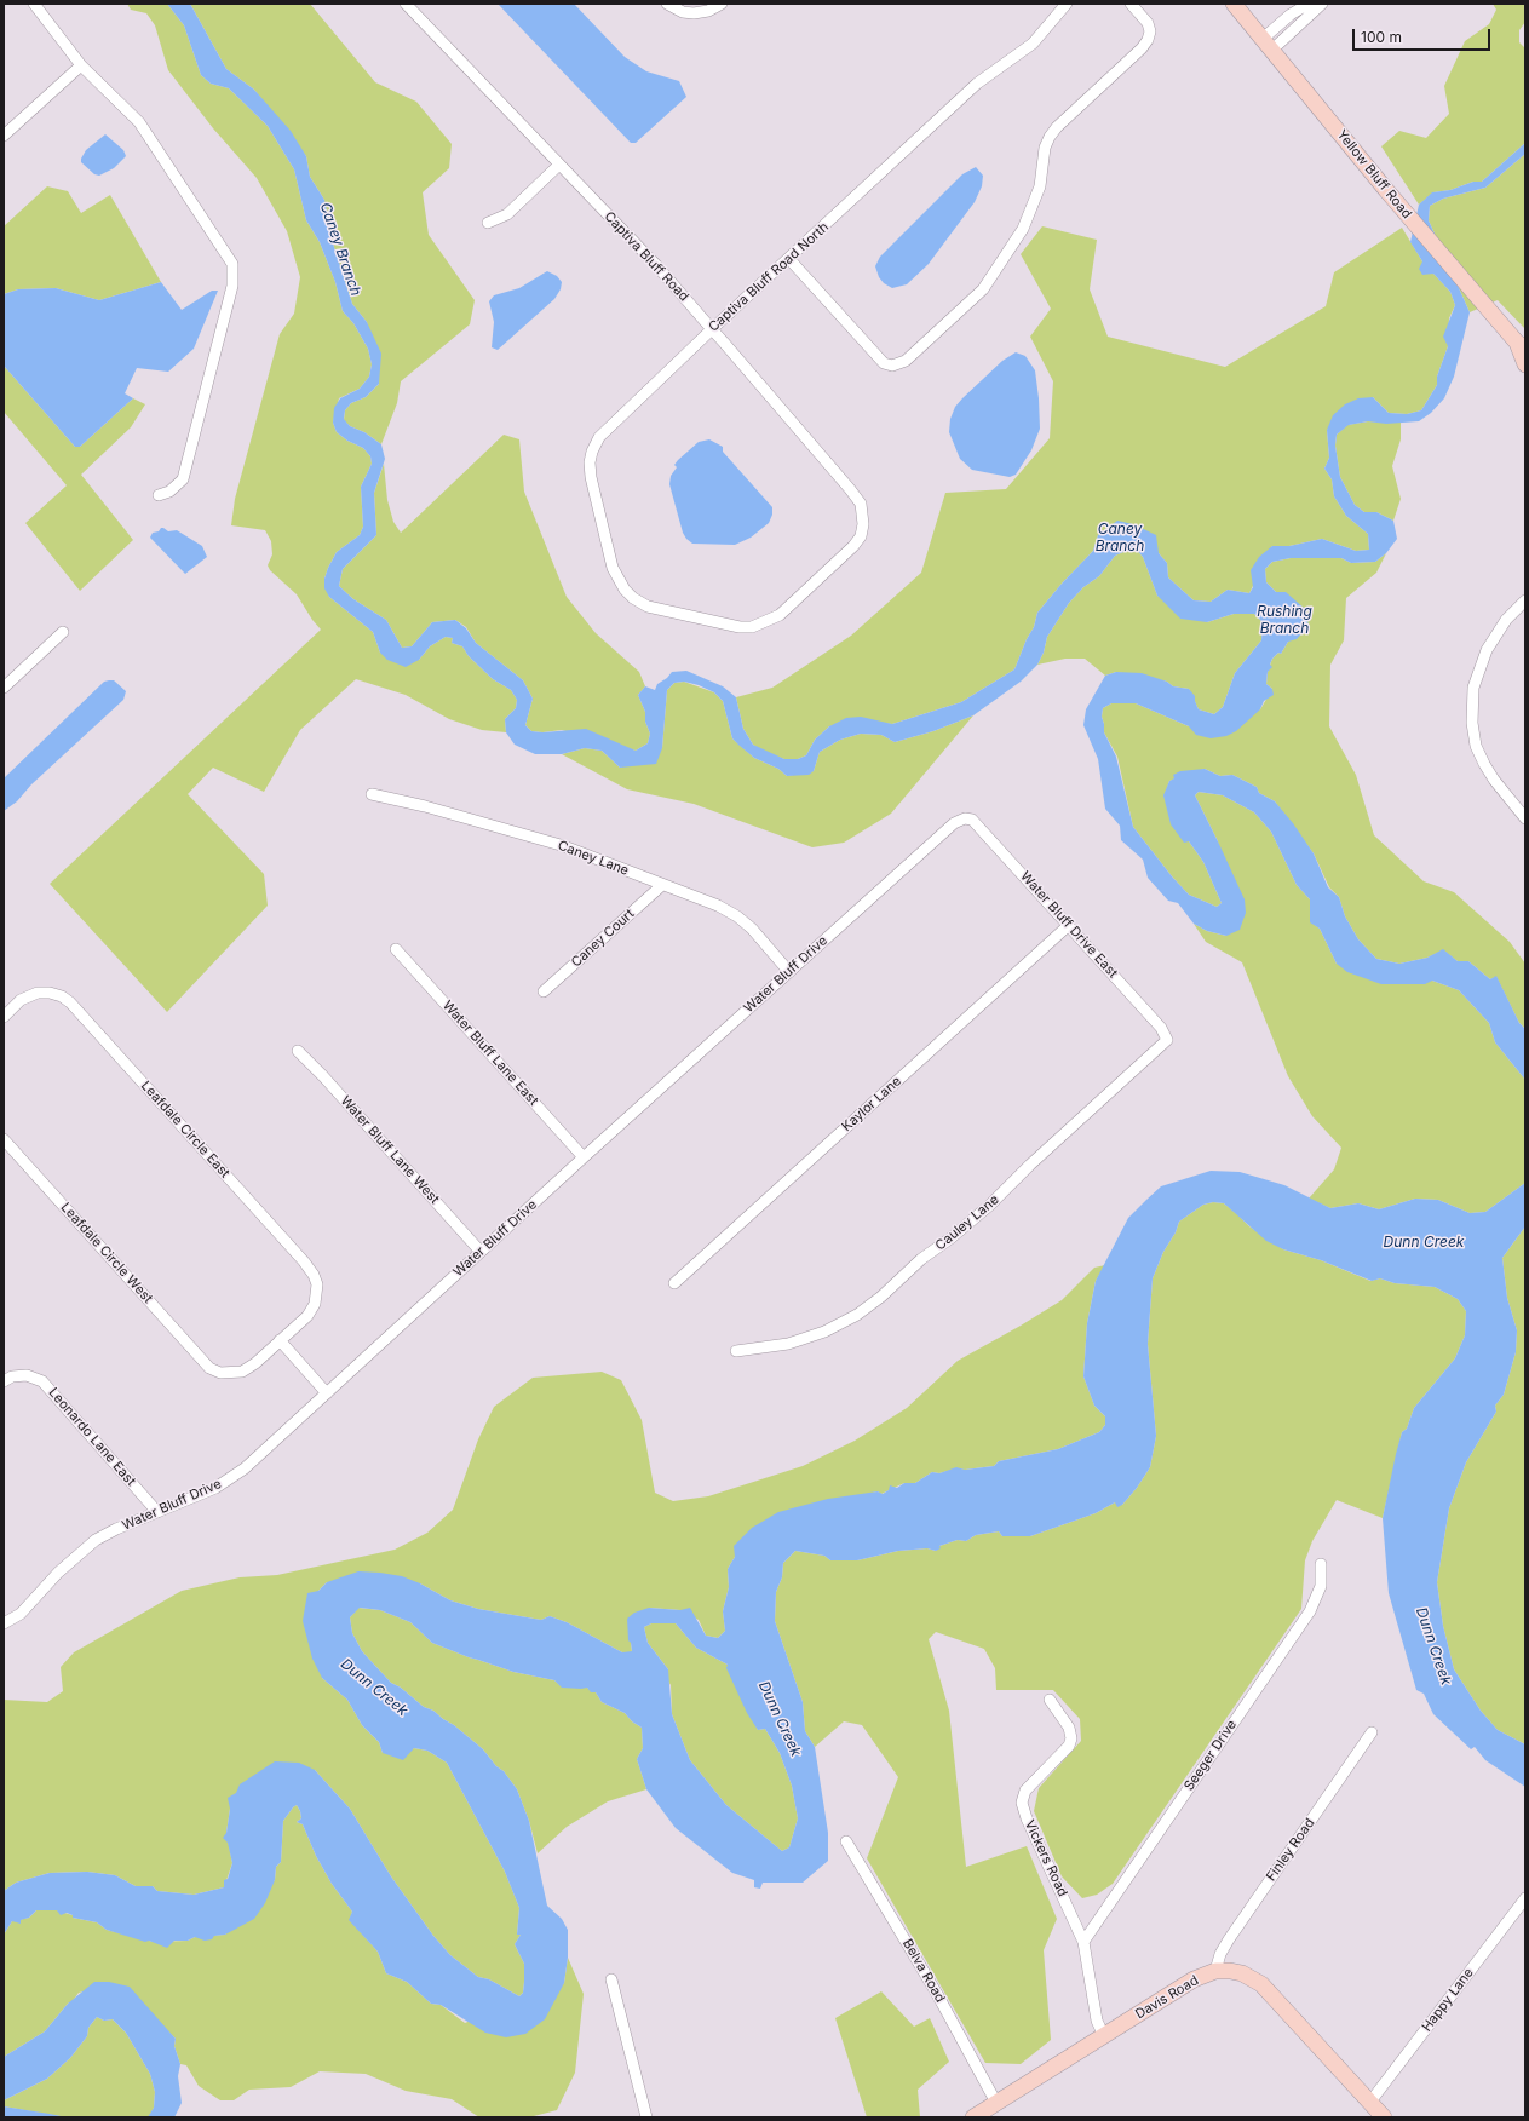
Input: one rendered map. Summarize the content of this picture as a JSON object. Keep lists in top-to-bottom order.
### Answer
{
  "streets": {
    "street": [
      "Yellow Bluff Road",
      "Captiva Bluff Road",
      "Captiva Bluff Road North",
      "Caney Lane",
      "Water Bluff Drive East",
      "Caney Court",
      "Water Bluff Drive",
      "Water Bluff Lane East",
      "Kaylor Lane",
      "Leafdale Circle East",
      "Water Bluff Lane West",
      "Cauley Lane",
      "Leafdale Circle West",
      "Leonardo Lane East",
      "Seeger Drive",
      "Finley Road",
      "Vickers Road",
      "Belva Road",
      "Davis Road",
      "Happy Lane"
    ]
  },
  "crossings": [
    ["Captiva Bluff Road", "Captiva Bluff Road North"],
    ["Caney Lane", "Caney Court"],
    ["Caney Lane", "Water Bluff Drive"],
    ["Water Bluff Drive East", "Water Bluff Drive"],
    ["Water Bluff Drive East", "Kaylor Lane"],
    ["Water Bluff Drive East", "Cauley Lane"],
    ["Water Bluff Drive", "Water Bluff Lane East"],
    ["Water Bluff Drive", "Water Bluff Lane West"],
    ["Water Bluff Drive", "Leonardo Lane East"],
    ["Leafdale Circle East", "Leafdale Circle West"],
    ["Seeger Drive", "Vickers Road"],
    ["Finley Road", "Davis Road"],
    ["Vickers Road", "Davis Road"],
    ["Belva Road", "Davis Road"],
    ["Davis Road", "Happy Lane"]
  ],
  "water": ["Caney Branch", "Rushing Branch", "Dunn Creek"],
  "scale_bar": "100 m"
}
